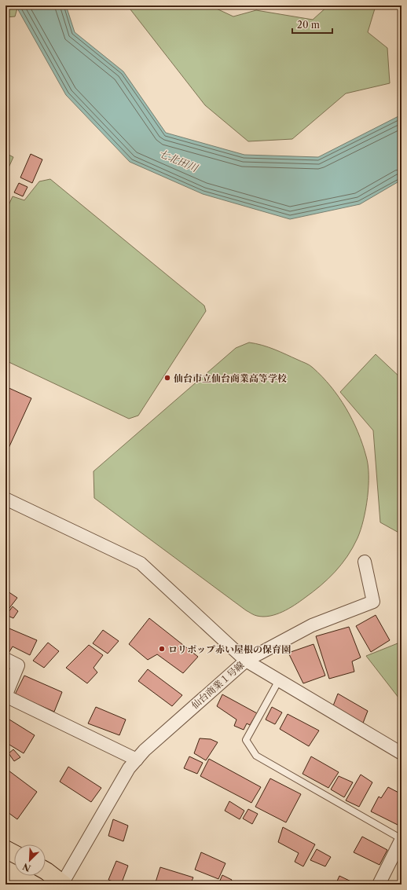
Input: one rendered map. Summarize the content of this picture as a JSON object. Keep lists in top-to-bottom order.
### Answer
{
  "streets": {
    "street": ["仙台商業１号線"]
  },
  "water": ["七北田川"],
  "places": ["仙台市立仙台商業高等学校", "ロリポップ赤い屋根の保育園"],
  "scale_bar": "20 m",
  "north": "bottom left"
}
